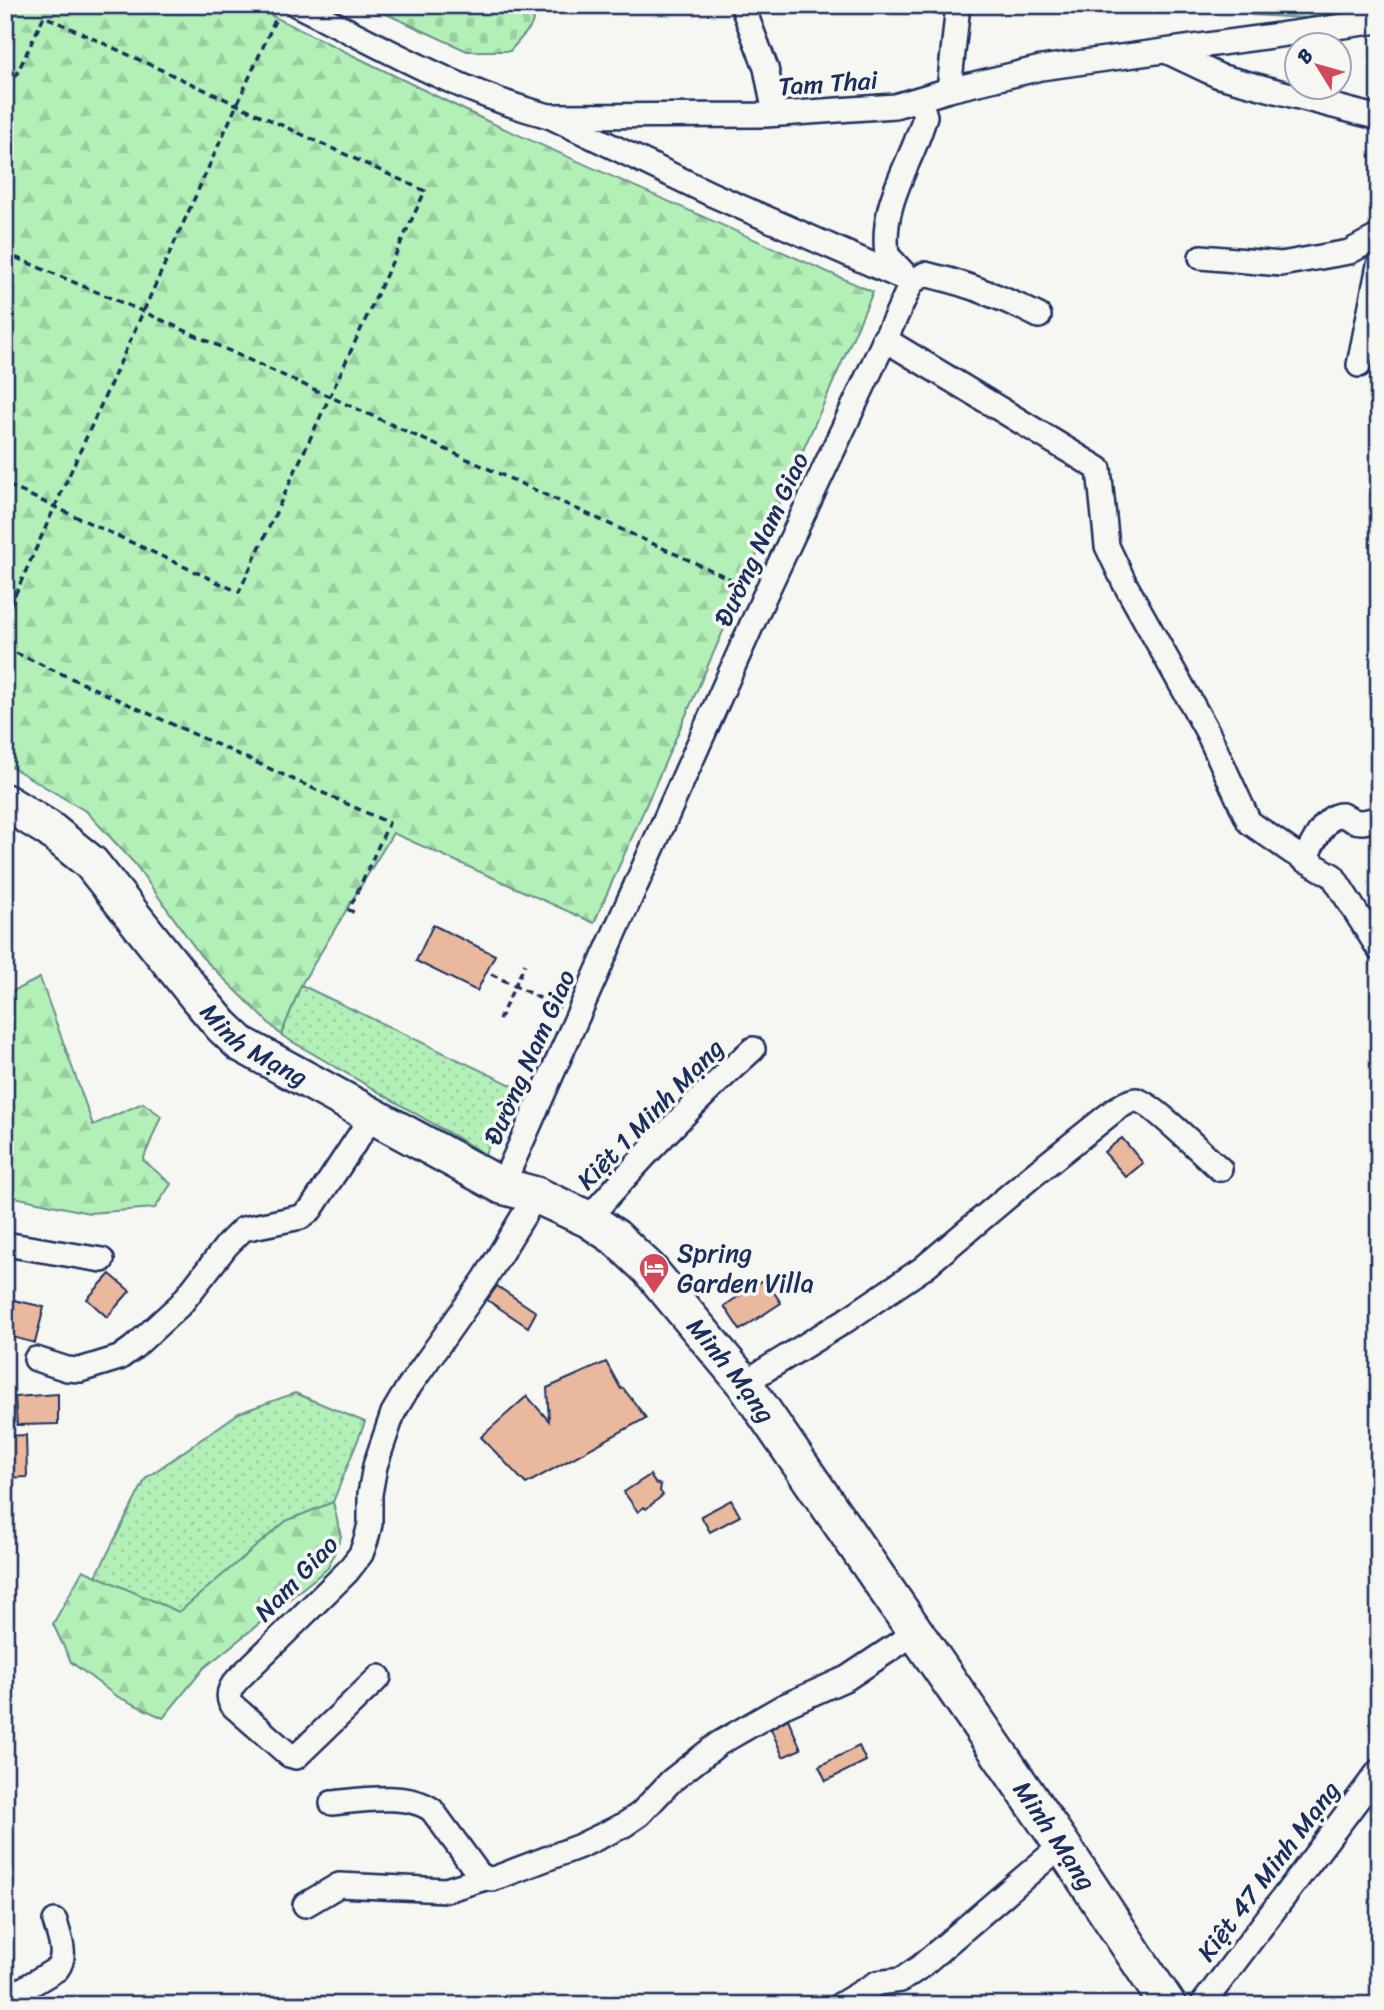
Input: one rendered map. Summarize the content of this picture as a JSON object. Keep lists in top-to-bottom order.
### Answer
{
  "streets": {
    "highway": ["Minh Mạng"],
    "street": [
      "Tam Thai",
      "Đường Nam Giao",
      "Kiệt 1 Minh Mạng",
      "Nam Giao",
      "Kiệt 47 Minh Mạng"
    ]
  },
  "crossings": [
    ["Đường Nam Giao", "Minh Mạng"],
    ["Minh Mạng", "Kiệt 1 Minh Mạng"],
    ["Minh Mạng", "Nam Giao"]
  ],
  "places": {
    "hotel": ["Spring Garden Villa"]
  },
  "north": "top left"
}
